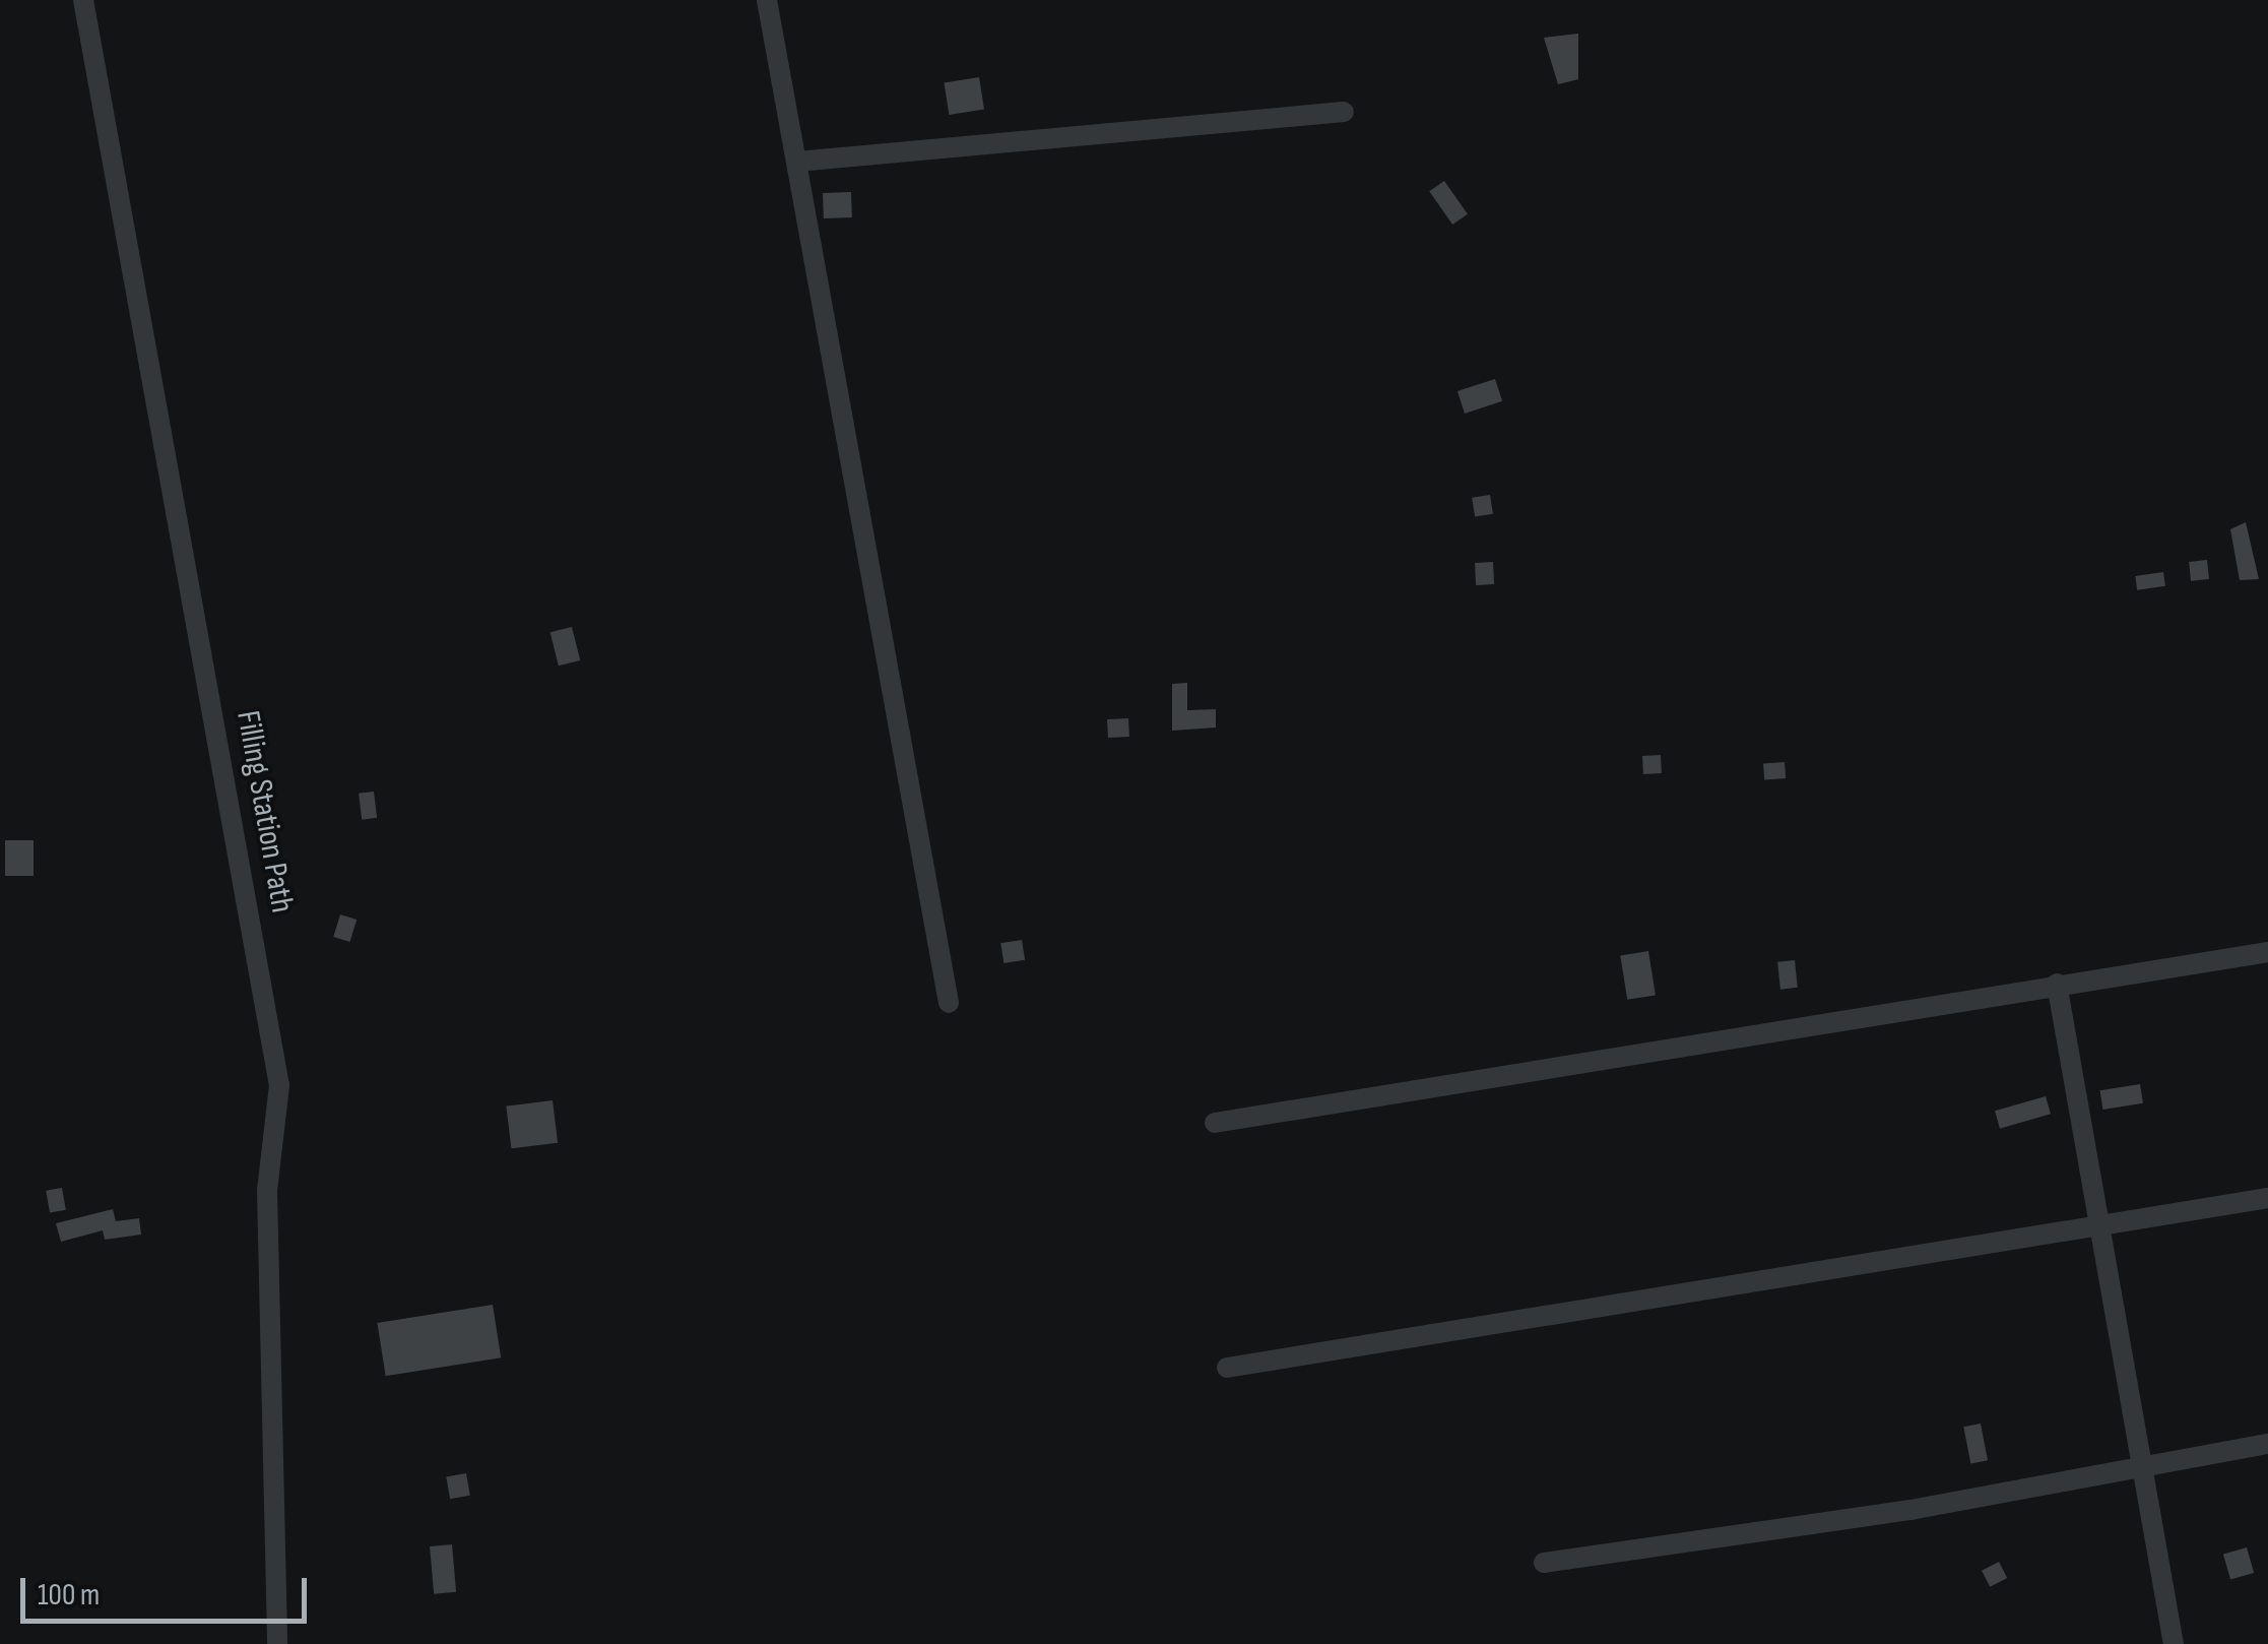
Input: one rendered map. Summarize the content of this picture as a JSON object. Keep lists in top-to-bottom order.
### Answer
{
  "streets": {
    "street": ["Filling Station Path"]
  },
  "scale_bar": "100 m"
}
